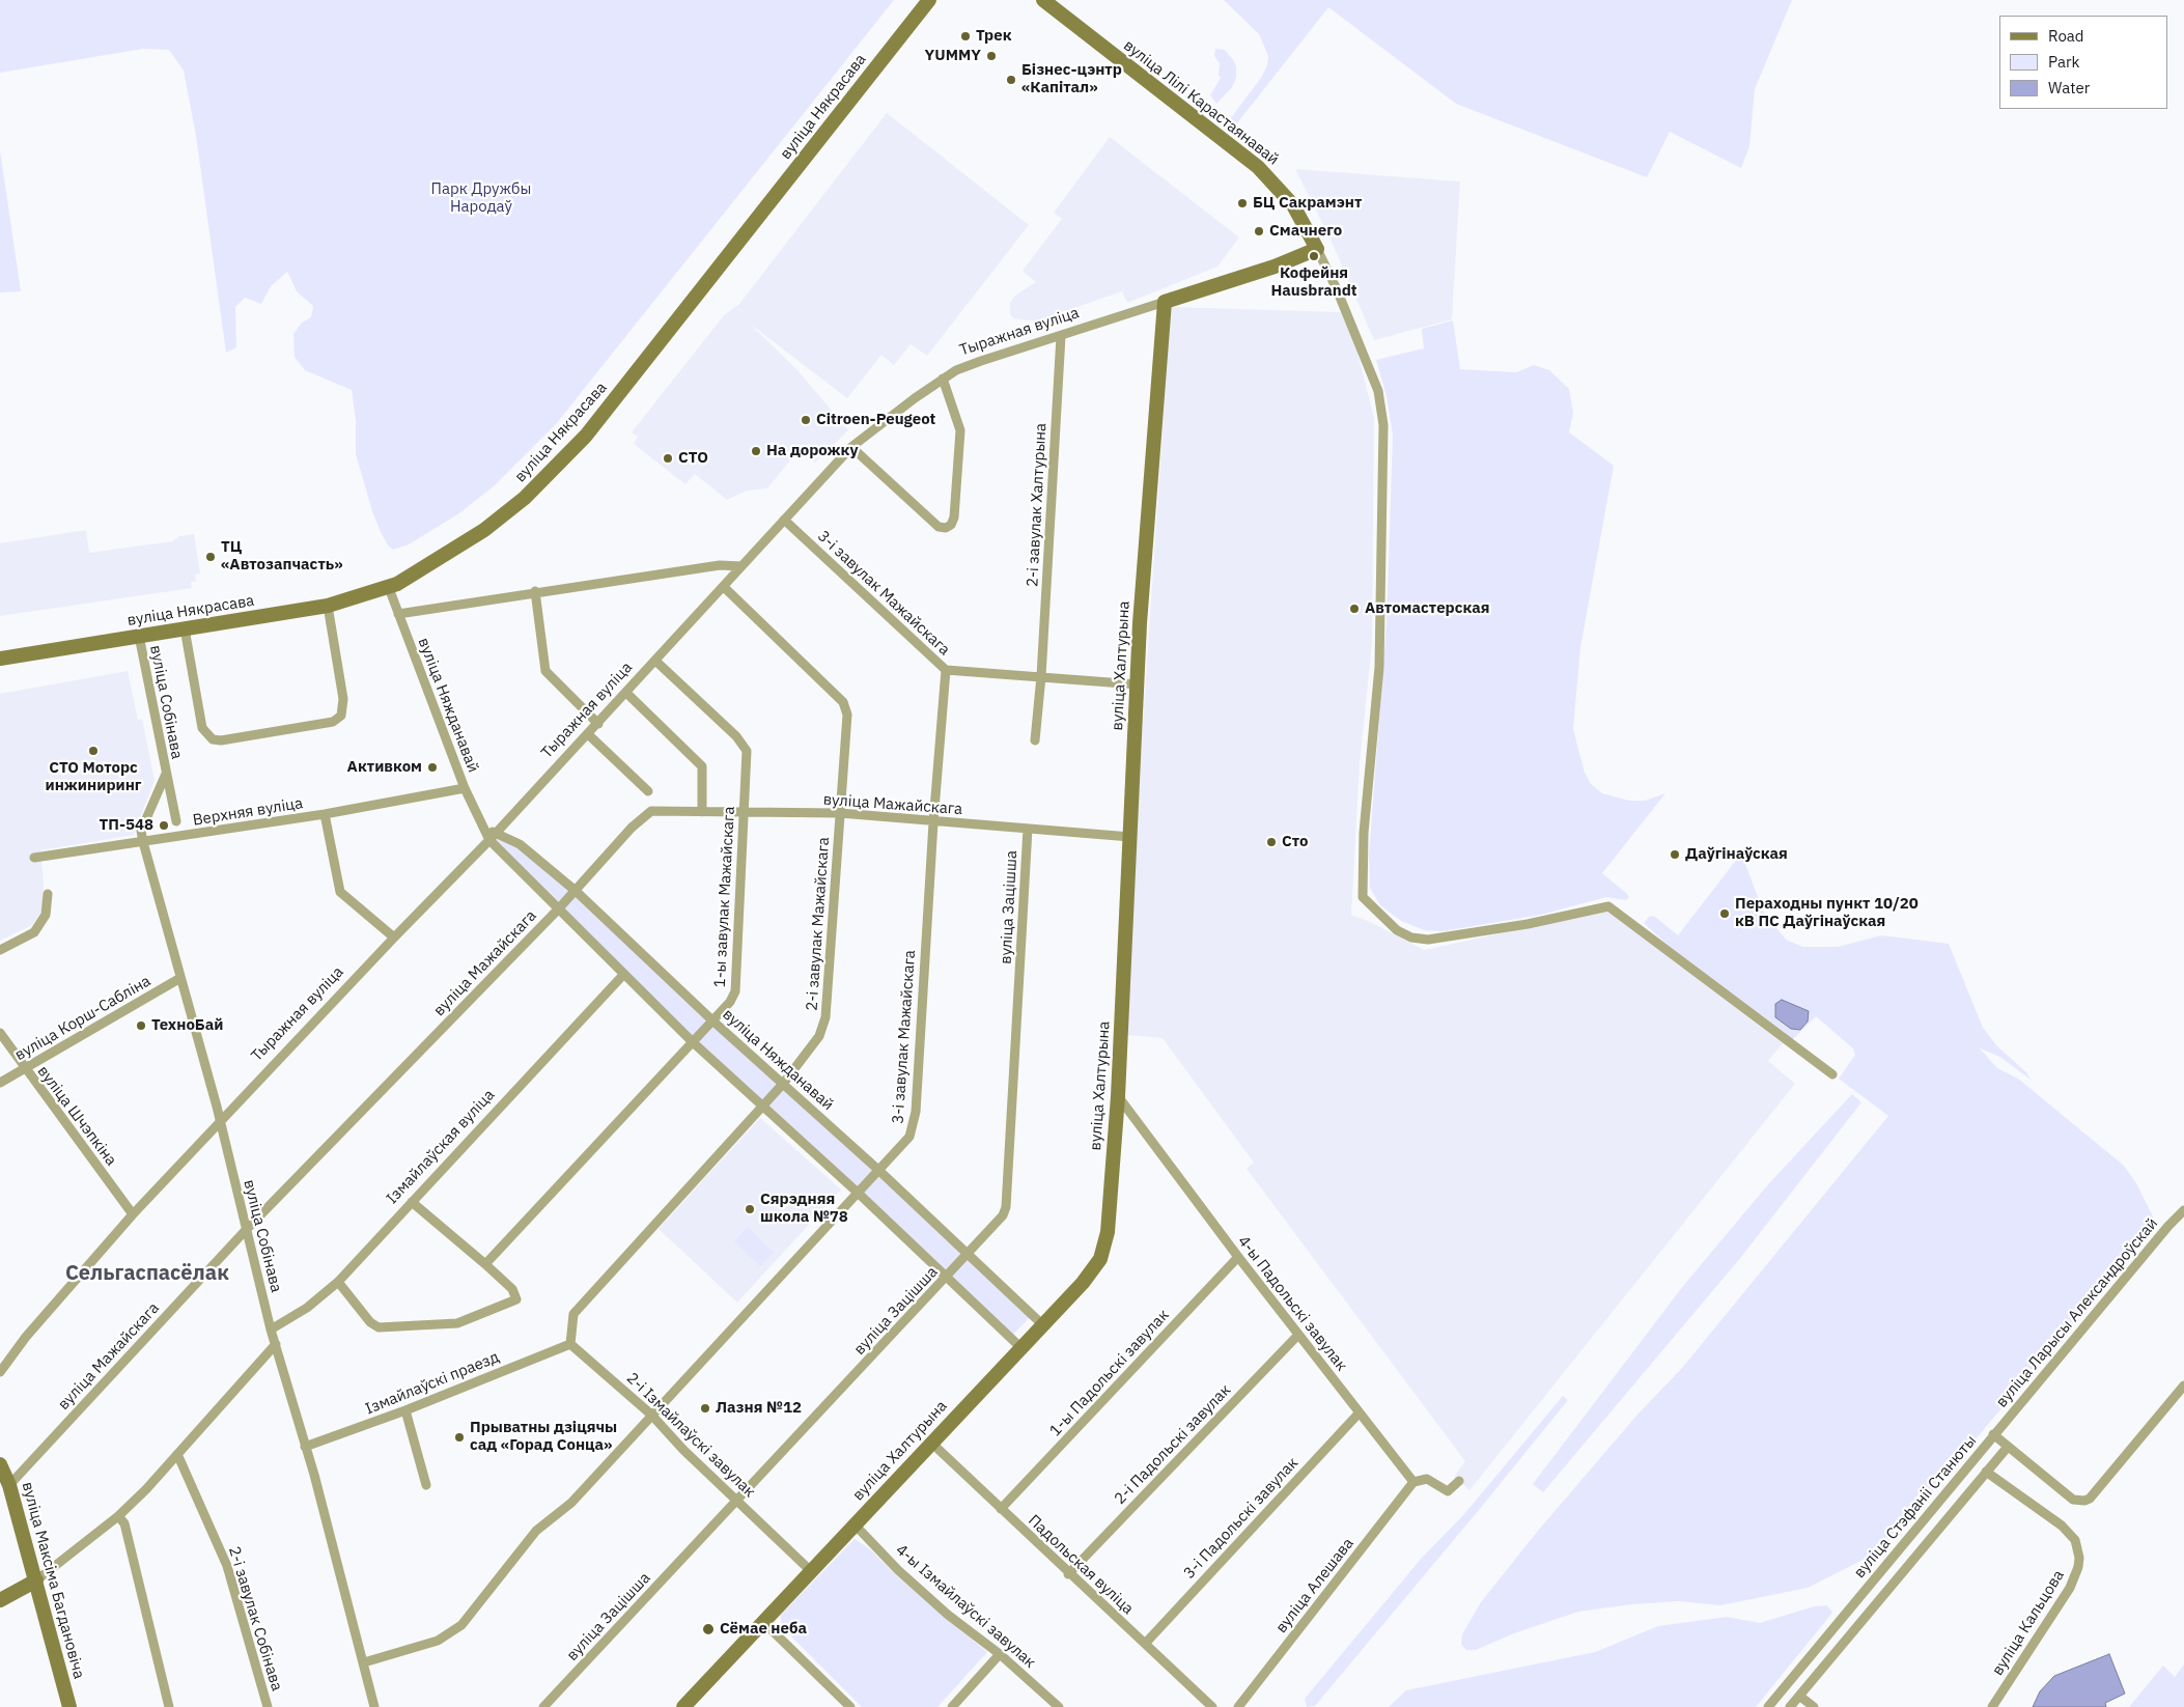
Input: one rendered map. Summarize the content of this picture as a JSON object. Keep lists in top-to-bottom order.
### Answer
{
  "streets": {
    "street": [
      "вуліца Лілі Карастаянавай",
      "вуліца Някрасава",
      "Тыражная вуліца",
      "2-і завулак Халтурына",
      "3-і завулак Мажайскага",
      "вуліца Халтурына",
      "вуліца Собінава",
      "вуліца Няжданавай",
      "вуліца Мажайскага",
      "Верхняя вуліца",
      "1-ы завулак Мажайскага",
      "вуліца Зацішша",
      "2-і завулак Мажайскага",
      "вуліца Корш-Сабліна",
      "вуліца Шчэпкіна",
      "Ізмайлаўская вуліца",
      "4-ы Падольскі завулак",
      "вуліца Ларысы Александроўскай",
      "1-ы Падольскі завулак",
      "Ізмайлаўскі праезд",
      "2-і Ізмайлаўскі завулак",
      "2-і Падольскі завулак",
      "вуліца Стэфаніі Станюты",
      "3-і Падольскі завулак",
      "Падольская вуліца",
      "вуліца Максіма Багдановіча",
      "вуліца Алешава",
      "4-ы Ізмайлаўскі завулак",
      "2-і завулак Собінава",
      "вуліца Кальцова"
    ]
  },
  "crossings": [
    ["вуліца Лілі Карастаянавай", "Тыражная вуліца"],
    ["вуліца Някрасава", "вуліца Собінава"],
    ["вуліца Някрасава", "вуліца Няжданавай"],
    ["Тыражная вуліца", "2-і завулак Халтурына"],
    ["Тыражная вуліца", "3-і завулак Мажайскага"],
    ["Тыражная вуліца", "вуліца Халтурына"],
    ["Тыражная вуліца", "вуліца Собінава"],
    ["Тыражная вуліца", "вуліца Няжданавай"],
    ["Тыражная вуліца", "1-ы завулак Мажайскага"],
    ["Тыражная вуліца", "2-і завулак Мажайскага"],
    ["Тыражная вуліца", "вуліца Шчэпкіна"],
    ["3-і завулак Мажайскага", "вуліца Собінава"],
    ["3-і завулак Мажайскага", "вуліца Няжданавай"],
    ["3-і завулак Мажайскага", "вуліца Мажайскага"],
    ["3-і завулак Мажайскага", "2-і Ізмайлаўскі завулак"],
    ["вуліца Халтурына", "вуліца Няжданавай"],
    ["вуліца Халтурына", "вуліца Мажайскага"],
    ["вуліца Халтурына", "4-ы Падольскі завулак"],
    ["вуліца Халтурына", "2-і Ізмайлаўскі завулак"],
    ["вуліца Халтурына", "Падольская вуліца"],
    ["вуліца Халтурына", "4-ы Ізмайлаўскі завулак"],
    ["вуліца Собінава", "вуліца Мажайскага"],
    ["вуліца Собінава", "Верхняя вуліца"],
    ["вуліца Собінава", "вуліца Корш-Сабліна"],
    ["вуліца Собінава", "Ізмайлаўская вуліца"],
    ["вуліца Собінава", "Ізмайлаўскі праезд"],
    ["вуліца Няжданавай", "вуліца Мажайскага"],
    ["вуліца Няжданавай", "Верхняя вуліца"],
    ["вуліца Няжданавай", "1-ы завулак Мажайскага"],
    ["вуліца Няжданавай", "вуліца Зацішша"],
    ["вуліца Няжданавай", "2-і завулак Мажайскага"],
    ["вуліца Мажайскага", "1-ы завулак Мажайскага"],
    ["вуліца Мажайскага", "вуліца Зацішша"],
    ["вуліца Мажайскага", "2-і завулак Мажайскага"],
    ["вуліца Мажайскага", "вуліца Максіма Багдановіча"],
    ["вуліца Зацішша", "2-і Ізмайлаўскі завулак"],
    ["2-і завулак Мажайскага", "Ізмайлаўскі праезд"],
    ["2-і завулак Мажайскага", "2-і Ізмайлаўскі завулак"],
    ["вуліца Корш-Сабліна", "вуліца Шчэпкіна"],
    ["4-ы Падольскі завулак", "1-ы Падольскі завулак"],
    ["4-ы Падольскі завулак", "2-і Падольскі завулак"],
    ["4-ы Падольскі завулак", "3-і Падольскі завулак"],
    ["4-ы Падольскі завулак", "вуліца Алешава"],
    ["вуліца Ларысы Александроўскай", "вуліца Стэфаніі Станюты"],
    ["1-ы Падольскі завулак", "Падольская вуліца"],
    ["Ізмайлаўскі праезд", "2-і Ізмайлаўскі завулак"],
    ["2-і Падольскі завулак", "Падольская вуліца"],
    ["3-і Падольскі завулак", "Падольская вуліца"]
  ],
  "districts": ["Сельгаспасёлак"],
  "parks": ["Парк Дружбы Народаў"],
  "places": [
    "Трек",
    "YUMMY",
    "Бізнес-цэнтр «Капітал»",
    "БЦ Сакрамэнт",
    "Смачнего",
    "Кофейня Hausbrandt",
    "Citroen-Peugeot",
    "На дорожку",
    "СТО",
    "ТЦ «Автозапчасть»",
    "Автомастерская",
    "СТО Моторс инжиниринг",
    "Активком",
    "ТП-548",
    "Сто",
    "Даўгінаўская",
    "Пераходны пункт 10/20 кВ ПС Даўгінаўская",
    "ТехноБай",
    "Сярэдняя школа №78",
    "Лазня №12",
    "Прыватны дзіцячы сад «Горад Сонца»",
    "Сёмае неба"
  ],
  "legend": ["Road", "Park", "Water"]
}
